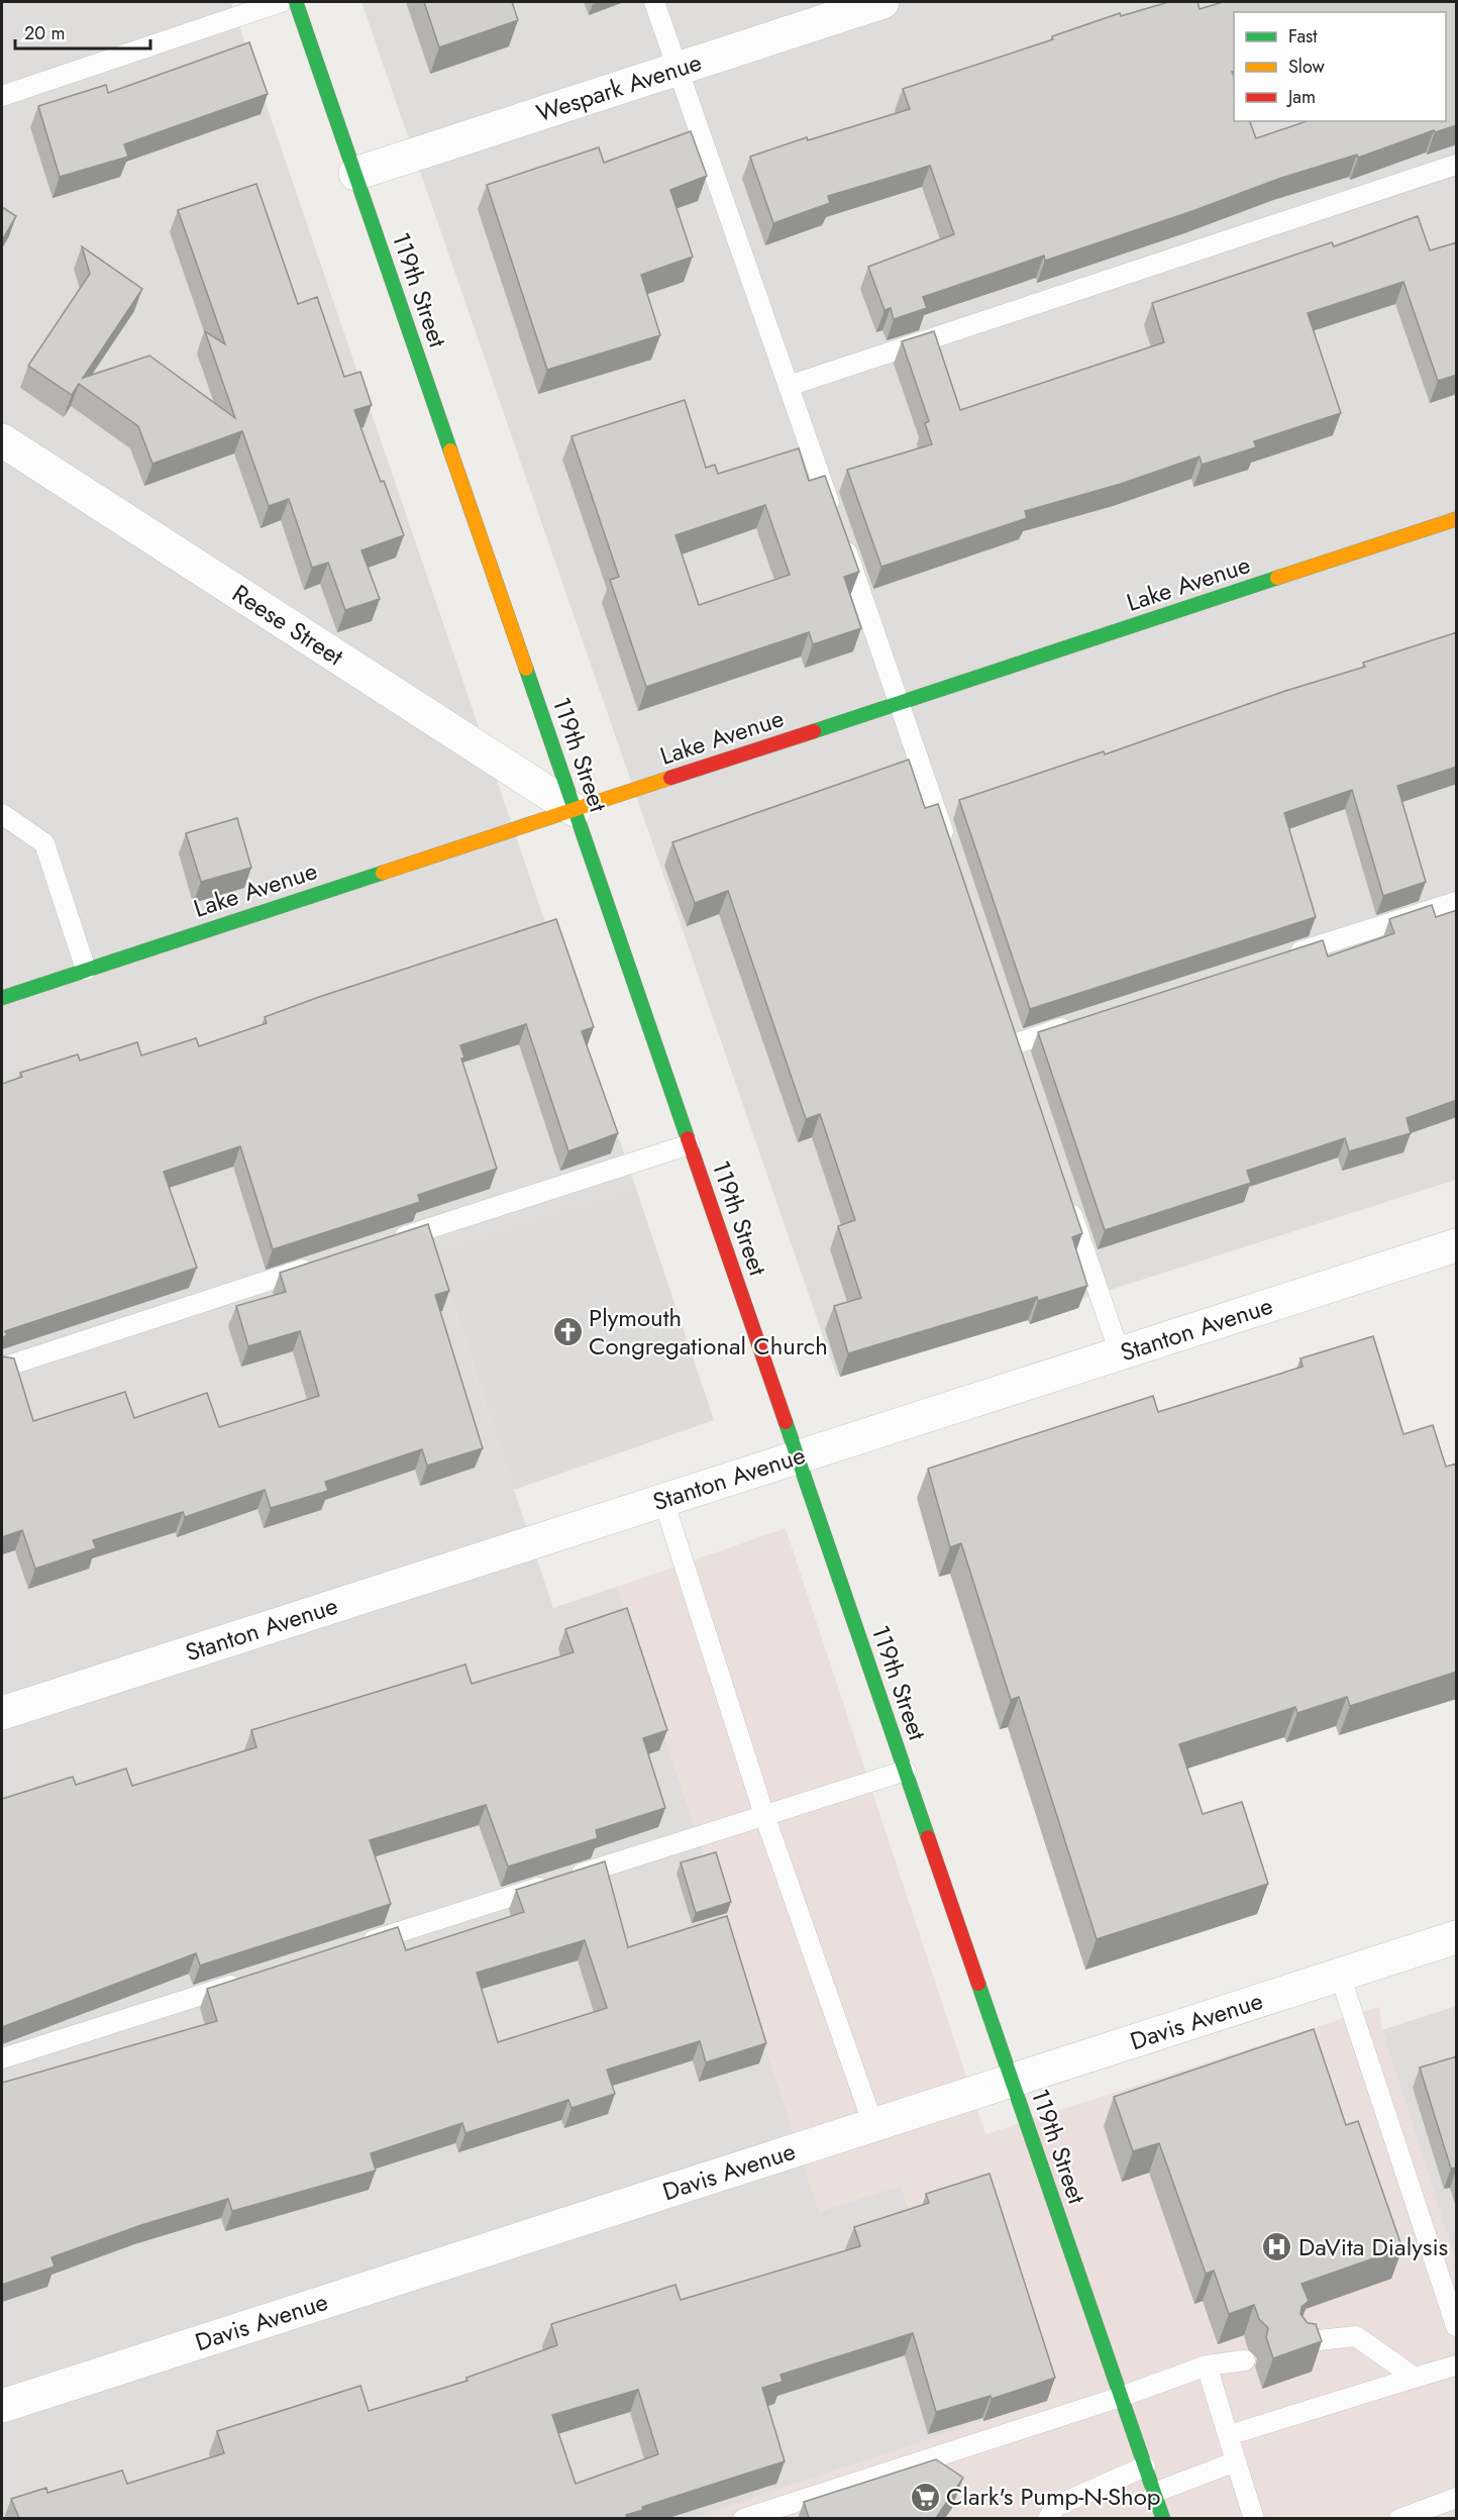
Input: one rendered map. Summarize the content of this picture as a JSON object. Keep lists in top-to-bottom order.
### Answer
{
  "streets": {
    "street": [
      "Wespark Avenue",
      "119th Street",
      "Lake Avenue",
      "Reese Street",
      "Stanton Avenue",
      "Davis Avenue"
    ]
  },
  "crossings": [
    ["Wespark Avenue", "119th Street"],
    ["119th Street", "Lake Avenue"],
    ["119th Street", "Reese Street"],
    ["119th Street", "Stanton Avenue"],
    ["119th Street", "Davis Avenue"],
    ["Lake Avenue", "Reese Street"]
  ],
  "places": {
    "church": ["Plymouth Congregational Church"],
    "hospital": ["DaVita Dialysis"],
    "supermarket": ["Clark's Pump-N-Shop"]
  },
  "legend": ["Fast", "Slow", "Jam"],
  "scale_bar": "20 m"
}
